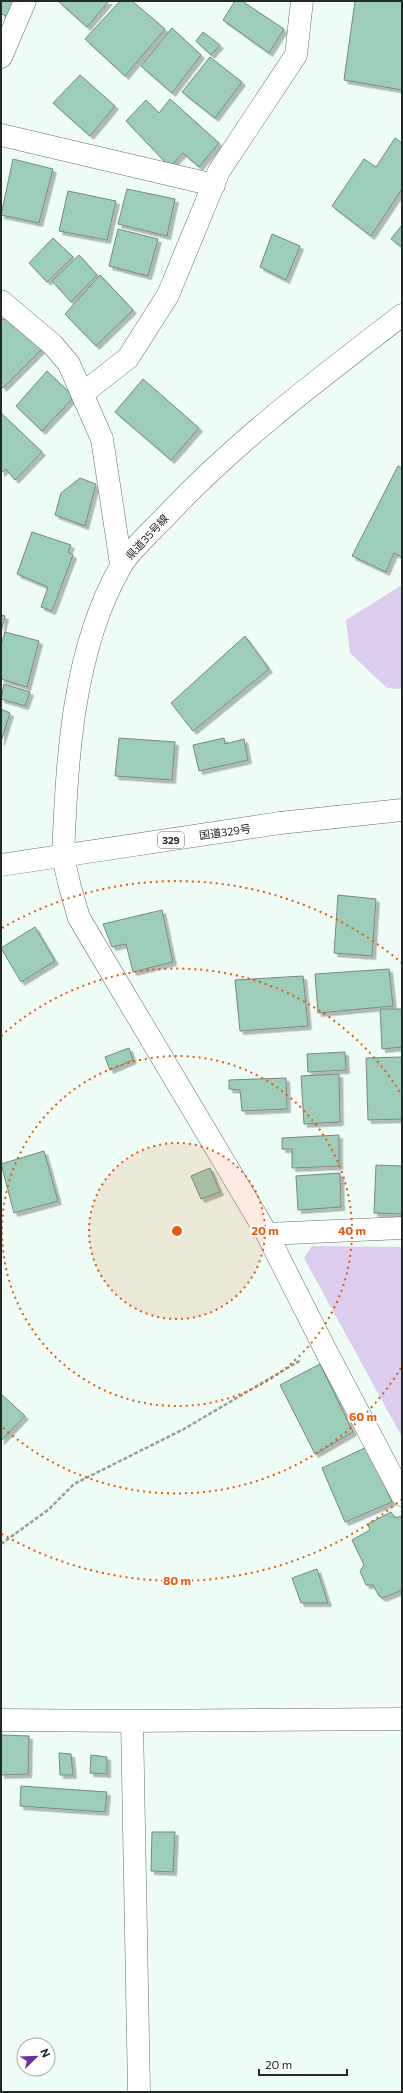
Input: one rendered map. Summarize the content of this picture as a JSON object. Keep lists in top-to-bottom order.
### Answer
{
  "streets": {
    "main road": ["県道35号線", "国道329号", "329"]
  },
  "crossings": [
    ["県道35号線", "国道329号"]
  ],
  "scale_bar": "20 m",
  "north": "top right",
  "rings": [
    "20 m",
    "40 m",
    "60 m",
    "80 m"
  ]
}
